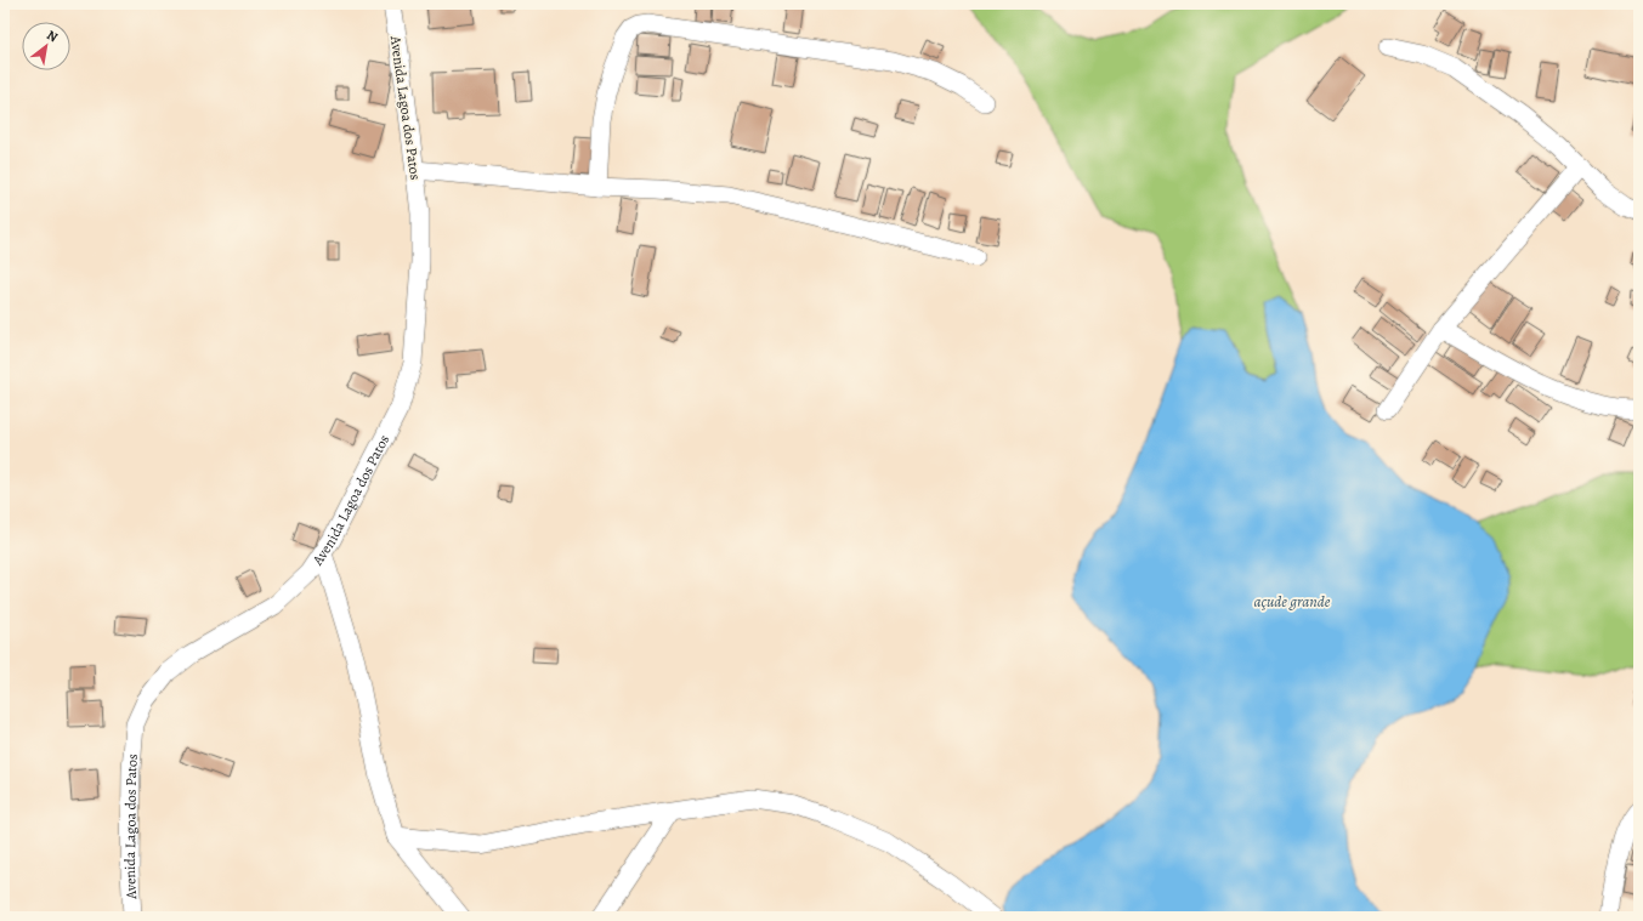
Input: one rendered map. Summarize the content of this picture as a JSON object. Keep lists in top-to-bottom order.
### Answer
{
  "streets": {
    "street": ["Avenida Lagoa dos Patos"]
  },
  "water": ["açude grande"],
  "north": "top right"
}
